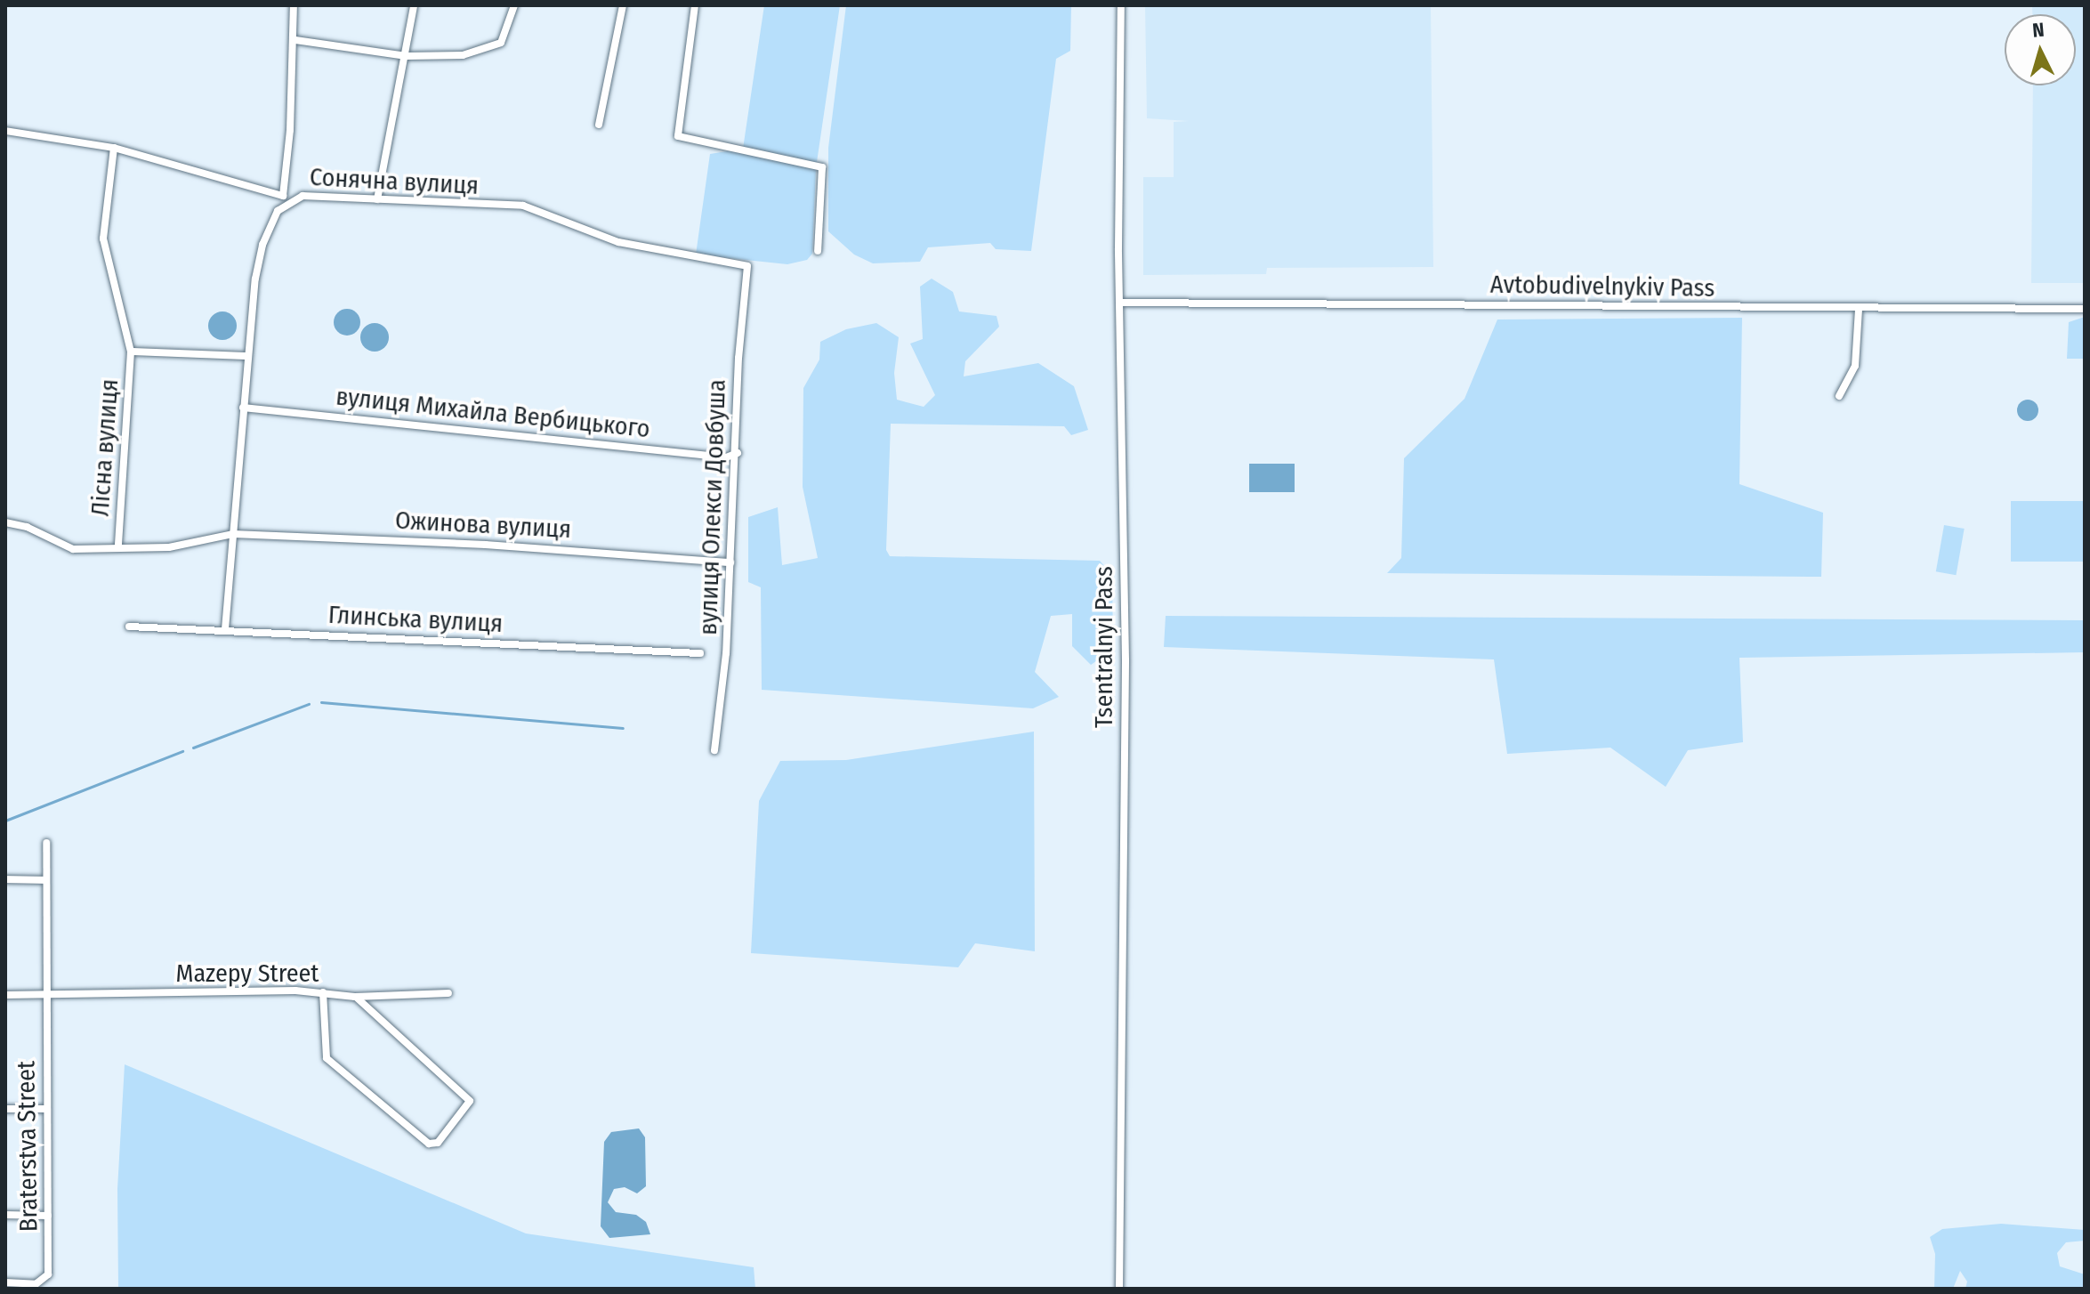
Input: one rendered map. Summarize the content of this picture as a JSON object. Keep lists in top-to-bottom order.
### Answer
{
  "streets": {
    "street": [
      "Сонячна вулиця",
      "Avtobudivelnykiv Pass",
      "вулиця Михайла Вербицького",
      "Лісна вулиця",
      "вулиця Олекси Довбуша",
      "Ожинова вулиця",
      "Глинська вулиця",
      "Tsentralnyi Pass",
      "Mazepy Street",
      "Braterstva Street"
    ]
  },
  "crossings": [
    ["Сонячна вулиця", "вулиця Михайла Вербицького"],
    ["Сонячна вулиця", "Лісна вулиця"],
    ["Сонячна вулиця", "вулиця Олекси Довбуша"],
    ["Сонячна вулиця", "Ожинова вулиця"],
    ["Сонячна вулиця", "Глинська вулиця"],
    ["Avtobudivelnykiv Pass", "Tsentralnyi Pass"],
    ["вулиця Михайла Вербицького", "вулиця Олекси Довбуша"],
    ["вулиця Олекси Довбуша", "Ожинова вулиця"],
    ["Mazepy Street", "Braterstva Street"]
  ],
  "north": "top"
}
